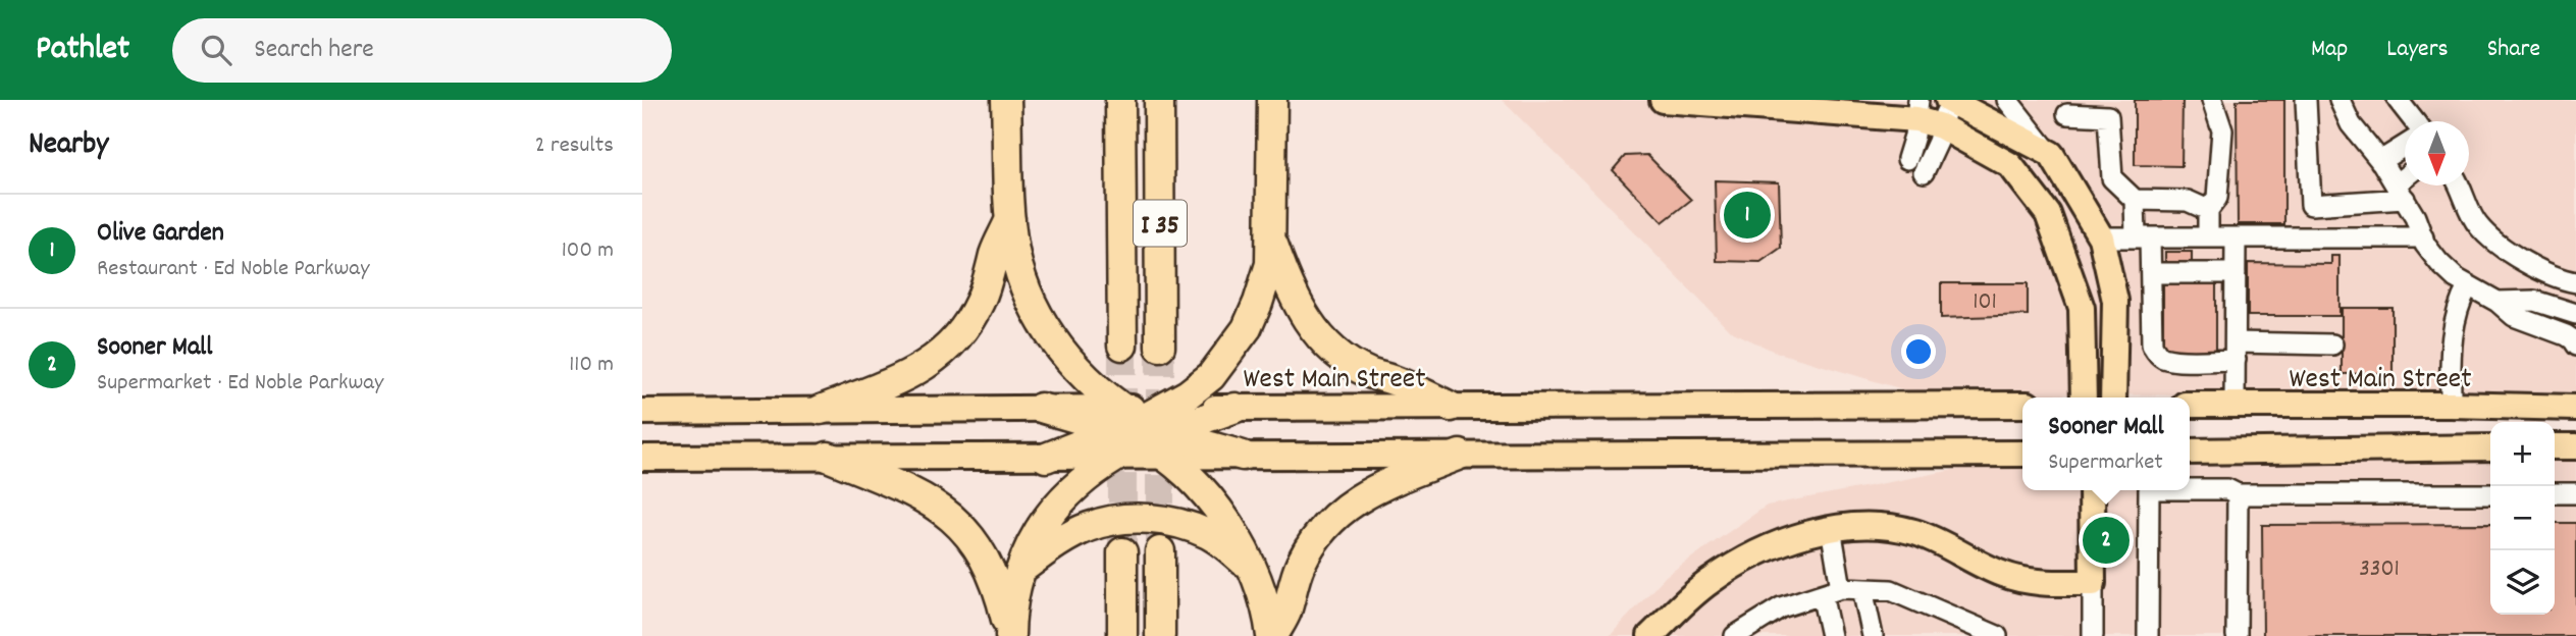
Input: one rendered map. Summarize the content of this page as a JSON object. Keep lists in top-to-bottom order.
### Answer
{
  "streets": {
    "highway": ["I 35"],
    "main road": ["West Main Street"]
  },
  "house_numbers": ["101", "3301"],
  "north": "bottom",
  "page": {
    "header": "Pathlet",
    "search": "Search here",
    "nav": ["Map", "Layers", "Share"],
    "heading": ["Nearby", "2 results"],
    "pins": ["1", "2"],
    "list": [
      {
        "mark": "1",
        "name": "Olive Garden",
        "note": "Restaurant · Ed Noble Parkway",
        "value": "100 m"
      },
      {
        "mark": "2",
        "name": "Sooner Mall",
        "note": "Supermarket · Ed Noble Parkway",
        "value": "110 m"
      }
    ],
    "popup": ["Sooner Mall", "Supermarket"],
    "map_buttons": ["+", "−"]
  }
}
